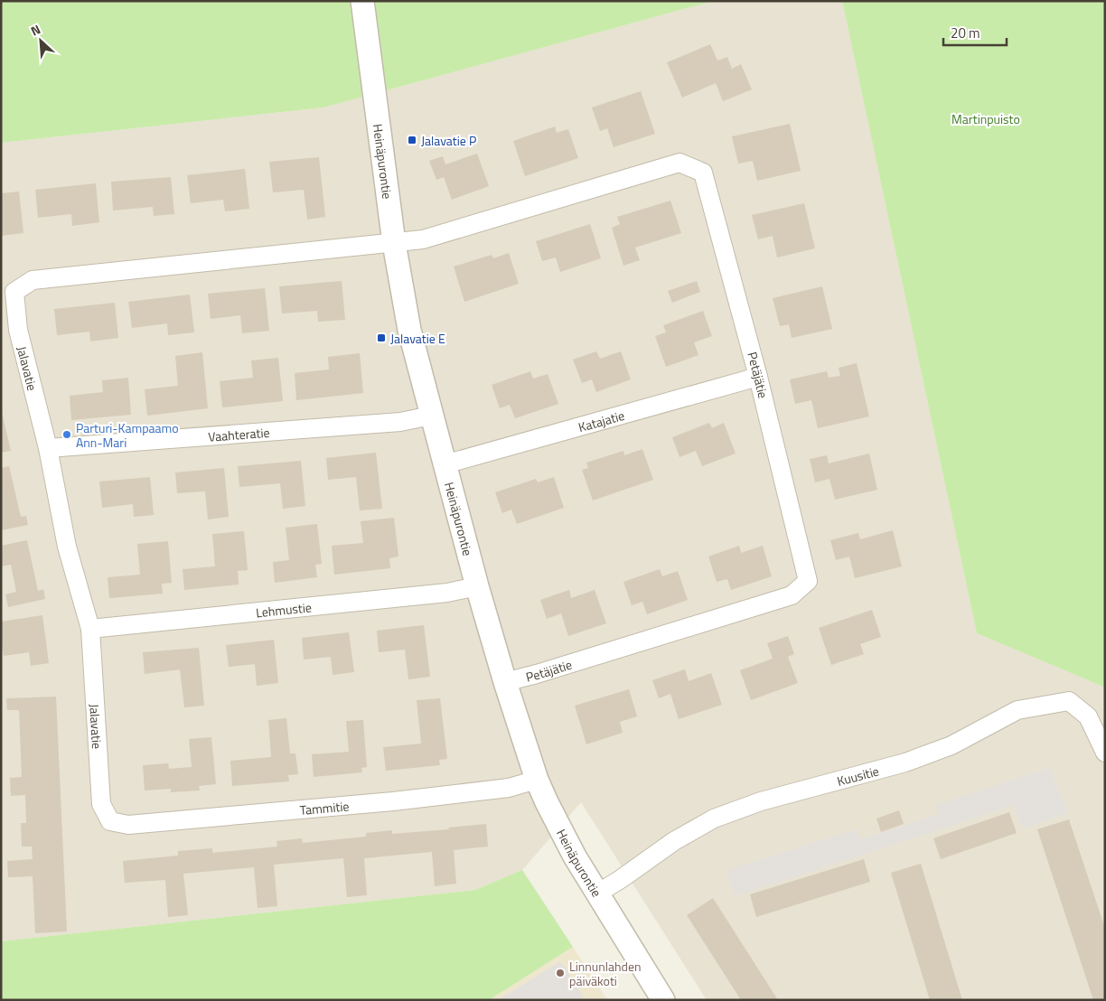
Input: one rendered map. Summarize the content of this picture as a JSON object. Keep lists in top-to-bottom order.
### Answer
{
  "streets": {
    "street": [
      "Heinäpurontie",
      "Jalavatie",
      "Petäjätie",
      "Katajatie",
      "Vaahteratie",
      "Lehmustie",
      "Kuusitie",
      "Tammitie"
    ]
  },
  "crossings": [
    ["Heinäpurontie", "Jalavatie"],
    ["Heinäpurontie", "Petäjätie"],
    ["Heinäpurontie", "Katajatie"],
    ["Heinäpurontie", "Vaahteratie"],
    ["Heinäpurontie", "Lehmustie"],
    ["Heinäpurontie", "Kuusitie"],
    ["Heinäpurontie", "Tammitie"],
    ["Jalavatie", "Petäjätie"],
    ["Jalavatie", "Vaahteratie"],
    ["Jalavatie", "Lehmustie"],
    ["Jalavatie", "Tammitie"],
    ["Petäjätie", "Katajatie"]
  ],
  "parks": ["Martinpuisto"],
  "places": {
    "transit": ["Jalavatie P", "Jalavatie E"],
    "other": ["Parturi-Kampaamo Ann-Mari", "Linnunlahden päiväkoti"]
  },
  "scale_bar": "20 m",
  "north": "top left"
}
